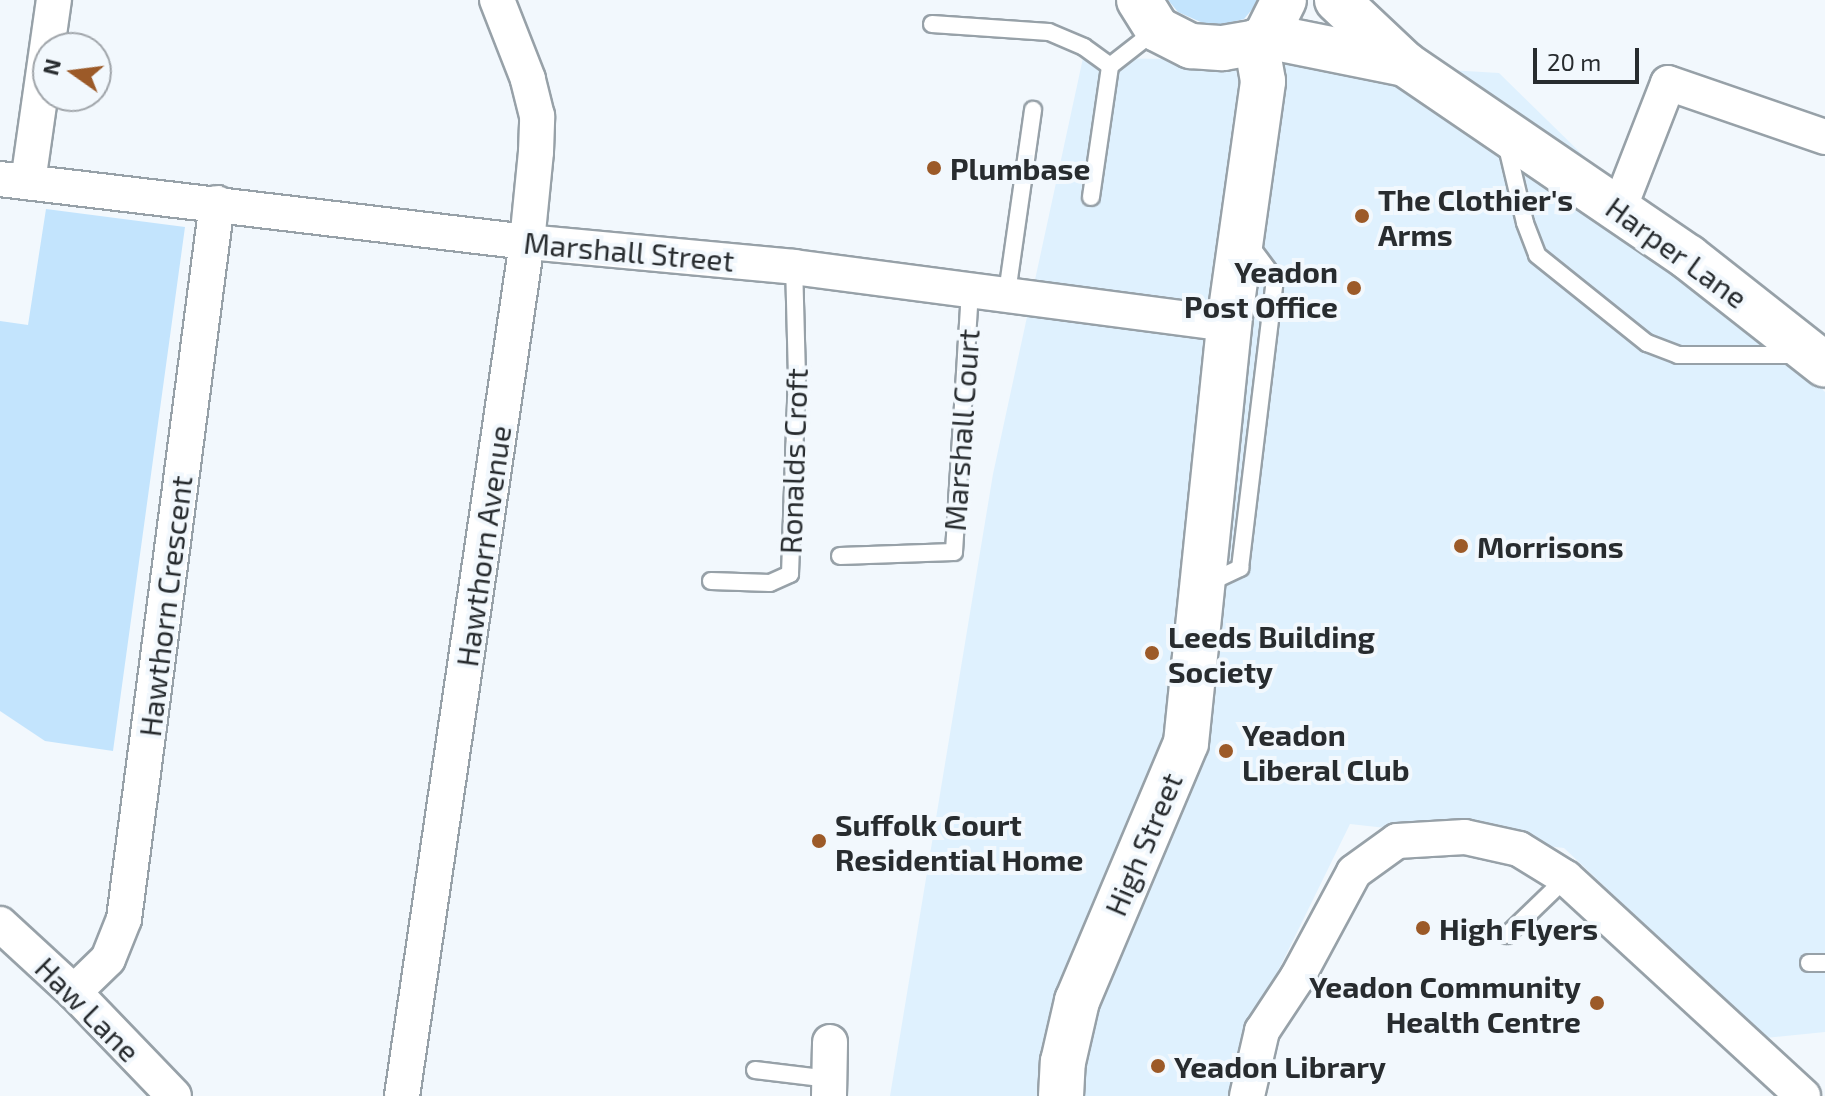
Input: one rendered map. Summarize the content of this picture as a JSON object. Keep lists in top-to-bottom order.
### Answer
{
  "streets": {
    "street": [
      "Marshall Street",
      "Harper Lane",
      "Hawthorn Avenue",
      "Hawthorn Crescent",
      "High Street",
      "Haw Lane"
    ],
    "lane": ["Marshall Court", "Ronalds Croft"]
  },
  "crossings": [
    ["Marshall Street", "Marshall Court"],
    ["Marshall Street", "Ronalds Croft"],
    ["Marshall Street", "Hawthorn Avenue"],
    ["Marshall Street", "Hawthorn Crescent"],
    ["Marshall Street", "High Street"],
    ["Harper Lane", "High Street"],
    ["Hawthorn Crescent", "Haw Lane"]
  ],
  "places": [
    "Plumbase",
    "The Clothier's Arms",
    "Yeadon Post Office",
    "Morrisons",
    "Leeds Building Society",
    "Yeadon Liberal Club",
    "Suffolk Court Residential Home",
    "High Flyers",
    "Yeadon Community Health Centre",
    "Yeadon Library"
  ],
  "scale_bar": "20 m",
  "north": "left"
}
